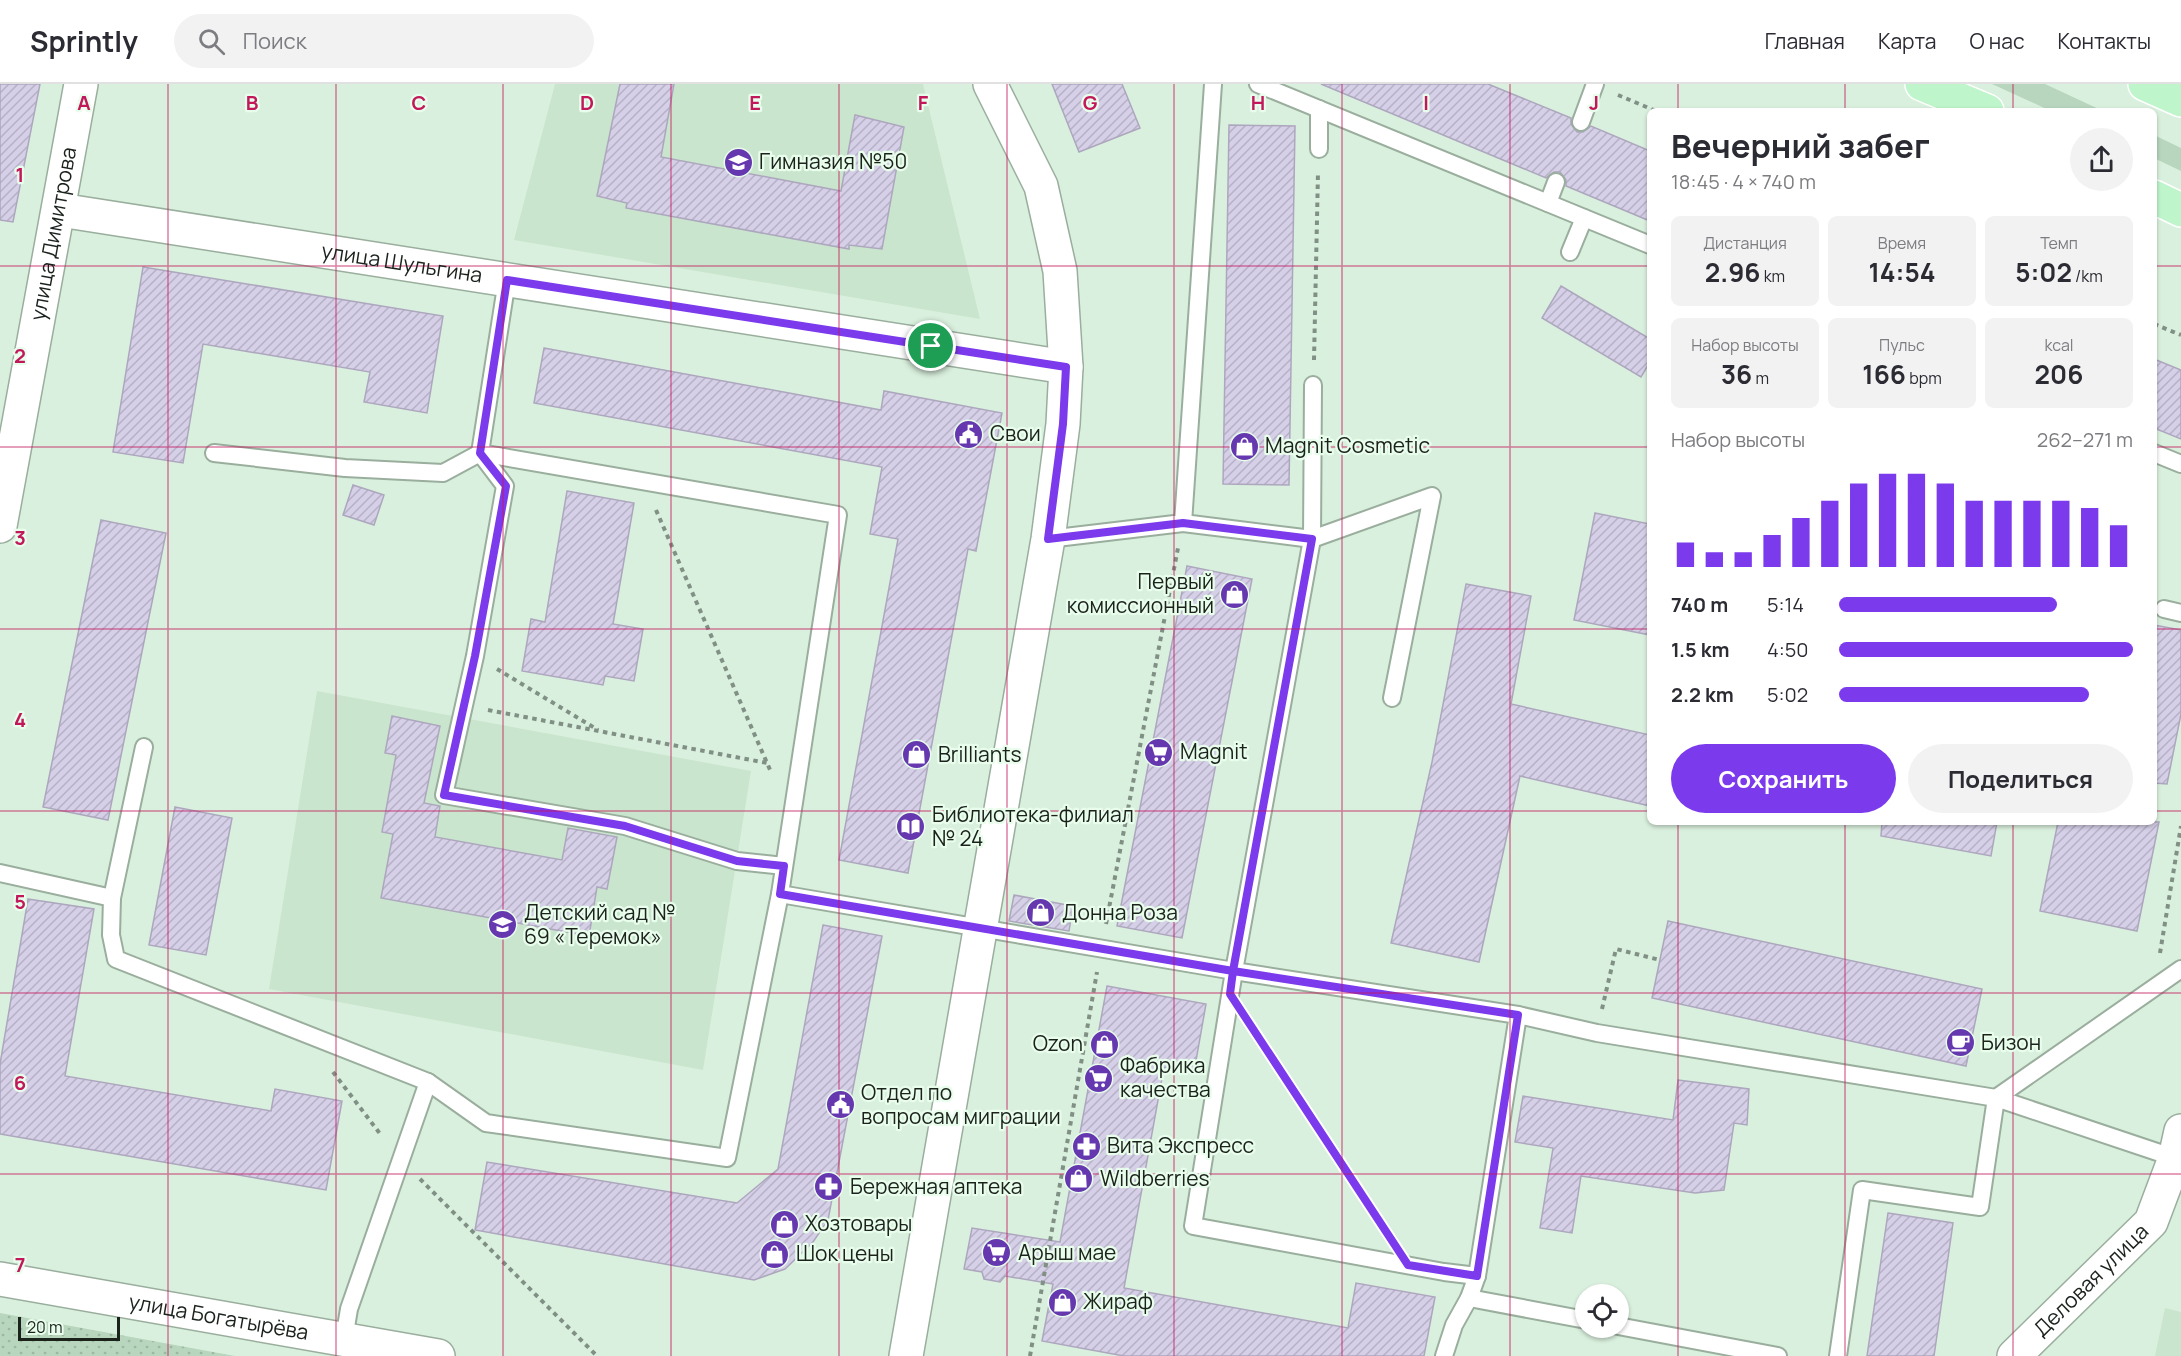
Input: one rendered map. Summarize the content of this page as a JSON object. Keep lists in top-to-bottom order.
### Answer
{
  "streets": {
    "street": [
      "улица Димитрова",
      "улица Шульгина",
      "Деловая улица",
      "улица Богатырёва"
    ]
  },
  "crossings": [
    ["улица Димитрова", "улица Шульгина"]
  ],
  "places": {
    "school or university": ["Гимназия №50", "Детский сад № 69 «Теремок»"],
    "public building": ["Свои", "Отдел по вопросам миграции"],
    "shop": [
      "Magnit Cosmetic",
      "Первый комиссионный",
      "Brilliants",
      "Донна Роза",
      "Ozon",
      "Wildberries",
      "Хозтовары",
      "Шок цены",
      "Жираф"
    ],
    "supermarket": ["Magnit", "Фабрика качества", "Арыш мае"],
    "library": ["Библиотека-филиал № 24"],
    "cafe": ["Бизон"],
    "pharmacy": ["Вита Экспресс", "Бережная аптека"]
  },
  "scale_bar": "20 m",
  "page": {
    "header": "Sprintly",
    "search": "Поиск",
    "nav": [
      "Главная",
      "Карта",
      "О нас",
      "Контакты"
    ],
    "heading": ["Вечерний забег", "18:45 · 4 × 740 m"],
    "stats": [
      ["Дистанция", "2.96 km"],
      ["Время", "14:54"],
      ["Темп", "5:02 /km"],
      ["Набор высоты", "36 m"],
      ["Пульс", "166 bpm"],
      ["kcal", "206"]
    ],
    "chart": ["Набор высоты", "262–271 m"],
    "list": [
      {
        "name": "740 m",
        "note": "5:14"
      },
      {
        "name": "1.5 km",
        "note": "4:50"
      },
      {
        "name": "2.2 km",
        "note": "5:02"
      }
    ],
    "buttons": ["Сохранить", "Поделиться"],
    "scale": "20 m"
  },
  "grid": {
    "columns": [
      "A",
      "B",
      "C",
      "D",
      "E",
      "F",
      "G",
      "H",
      "I",
      "J"
    ],
    "rows": [
      "1",
      "2",
      "3",
      "4",
      "5",
      "6",
      "7"
    ]
  }
}
